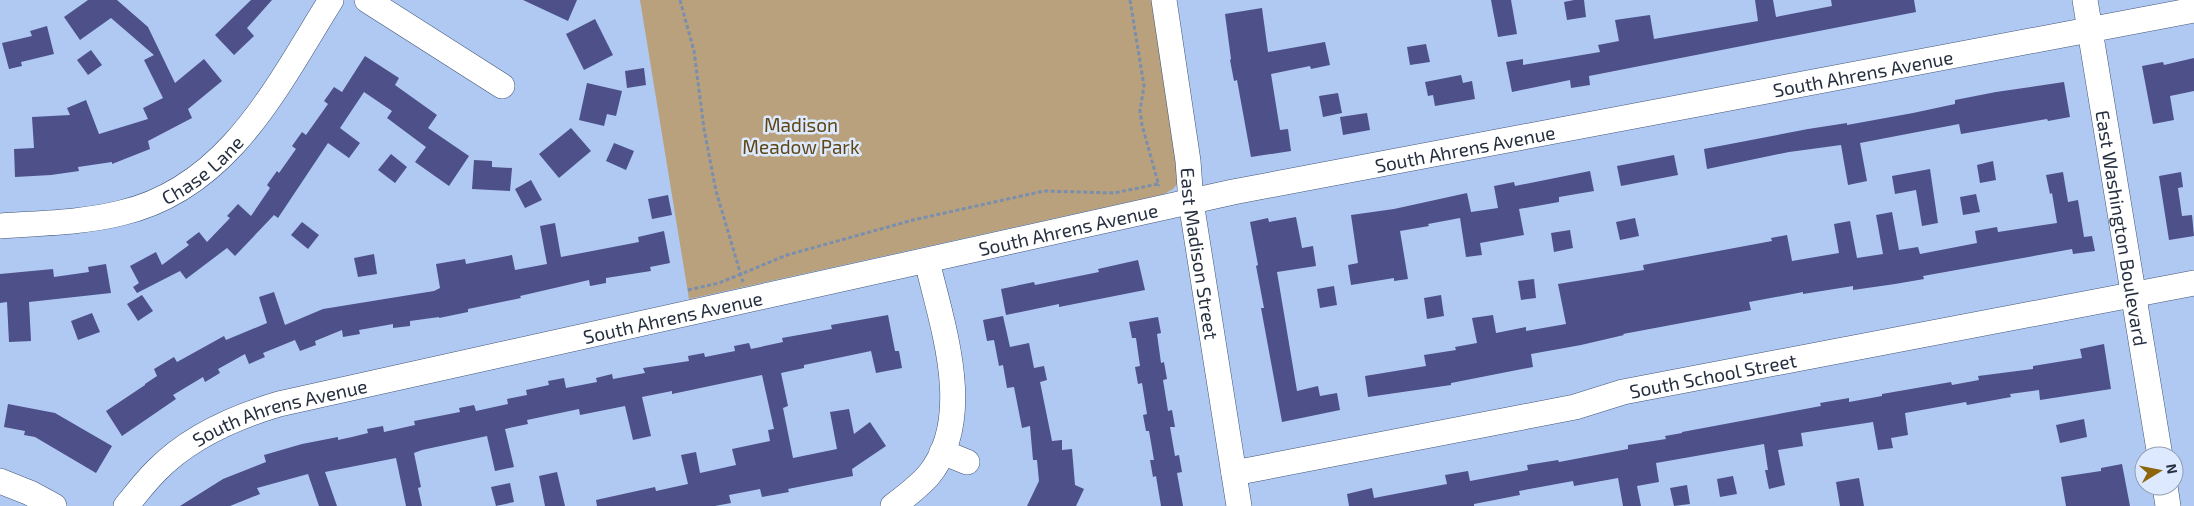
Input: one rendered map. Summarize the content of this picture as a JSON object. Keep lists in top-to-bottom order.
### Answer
{
  "streets": {
    "street": [
      "South Ahrens Avenue",
      "Chase Lane",
      "East Washington Boulevard",
      "East Madison Street",
      "South School Street"
    ]
  },
  "crossings": [
    ["South Ahrens Avenue", "East Washington Boulevard"],
    ["South Ahrens Avenue", "East Madison Street"],
    ["East Washington Boulevard", "South School Street"],
    ["East Madison Street", "South School Street"]
  ],
  "parks": ["Madison Meadow Park"],
  "north": "right"
}
